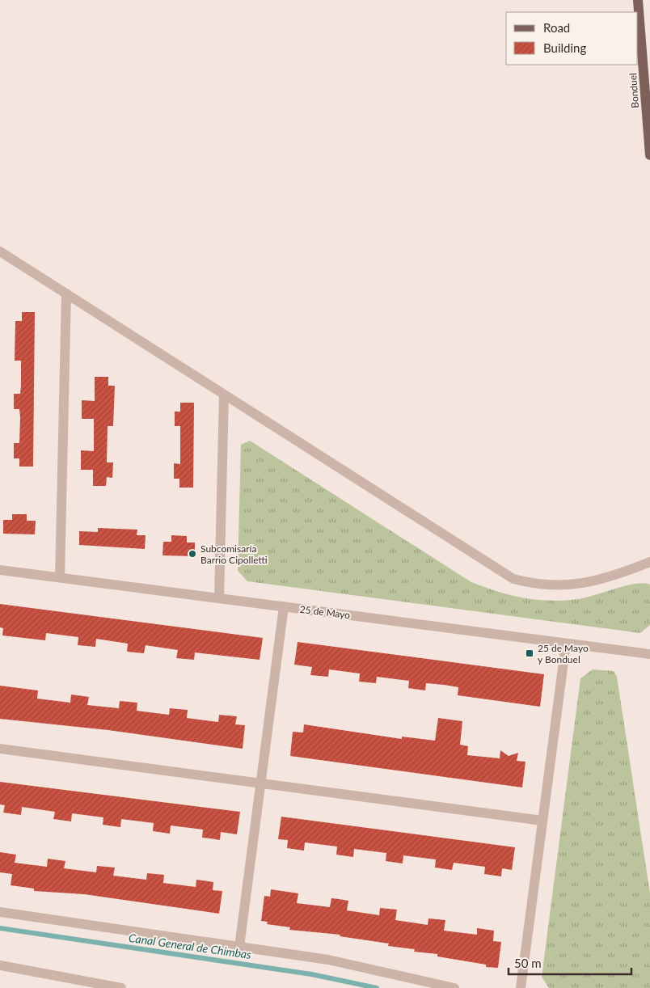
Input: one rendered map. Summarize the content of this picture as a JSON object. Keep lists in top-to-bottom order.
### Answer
{
  "streets": {
    "main road": ["Bonduel"],
    "street": ["25 de Mayo"]
  },
  "water": ["Canal General de Chimbas"],
  "places": {
    "other": ["Subcomisaría Barrio Cipolletti"],
    "transit": ["25 de Mayo y Bonduel"]
  },
  "legend": ["Road", "Building"],
  "scale_bar": "50 m"
}
